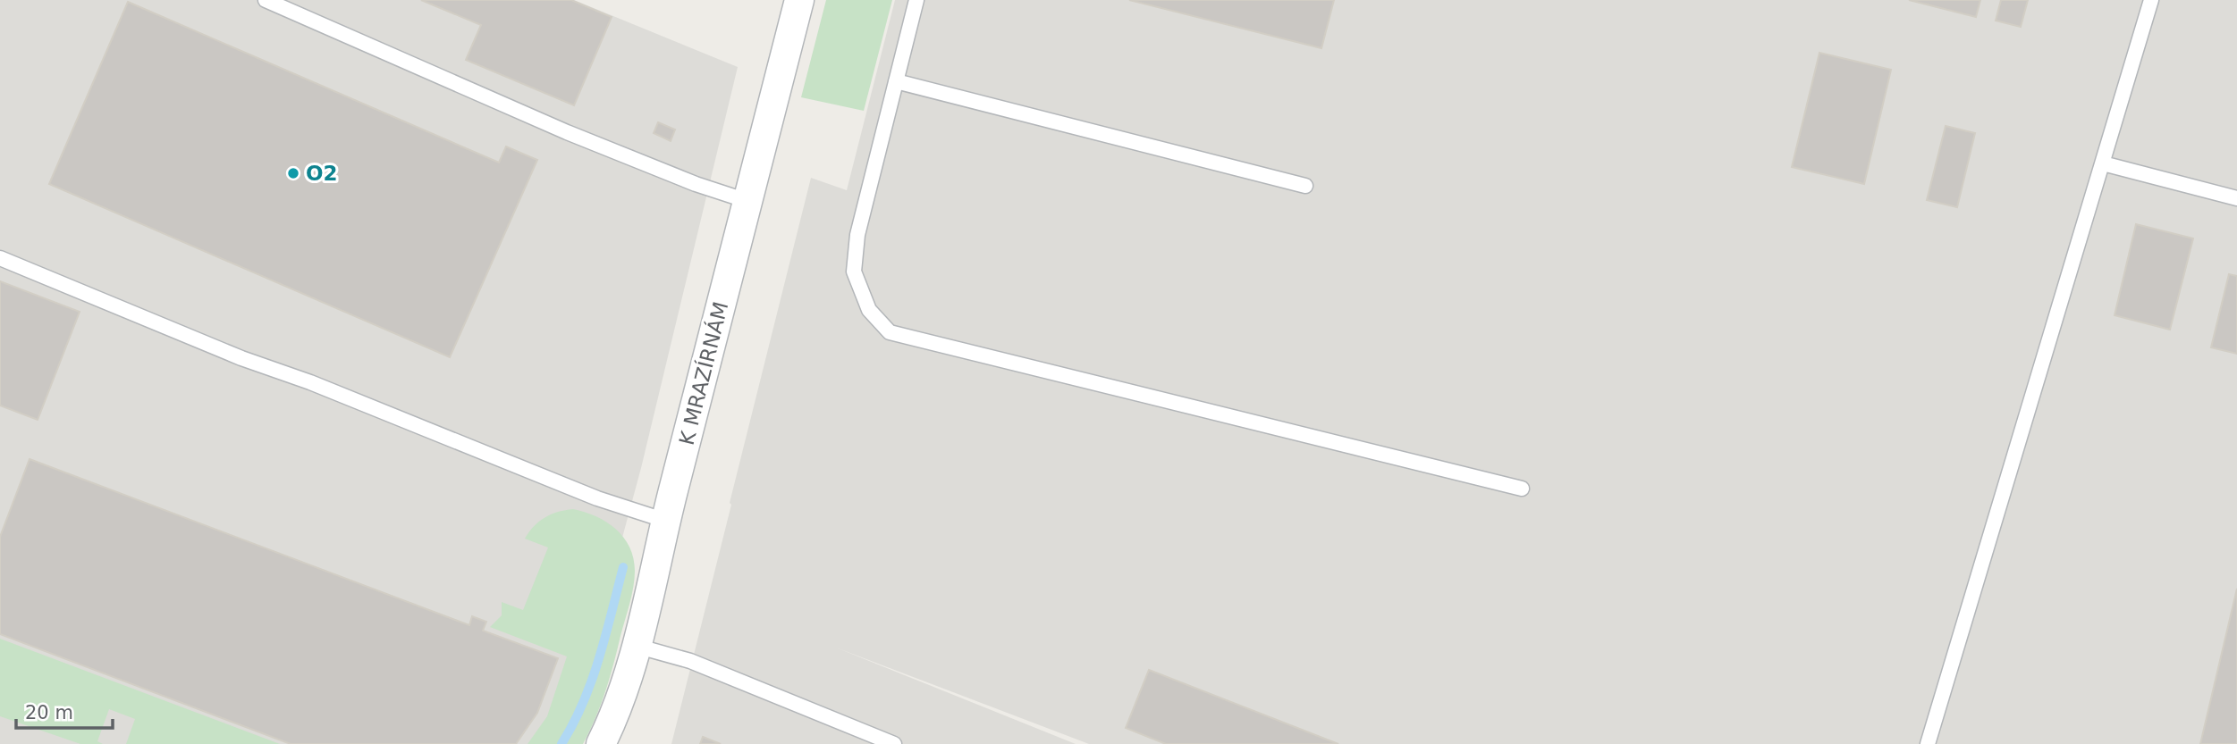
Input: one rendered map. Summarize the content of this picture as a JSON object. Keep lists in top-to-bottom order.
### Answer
{
  "streets": {
    "street": ["K MRAZÍRNÁM"]
  },
  "places": ["O2"],
  "scale_bar": "20 m"
}
